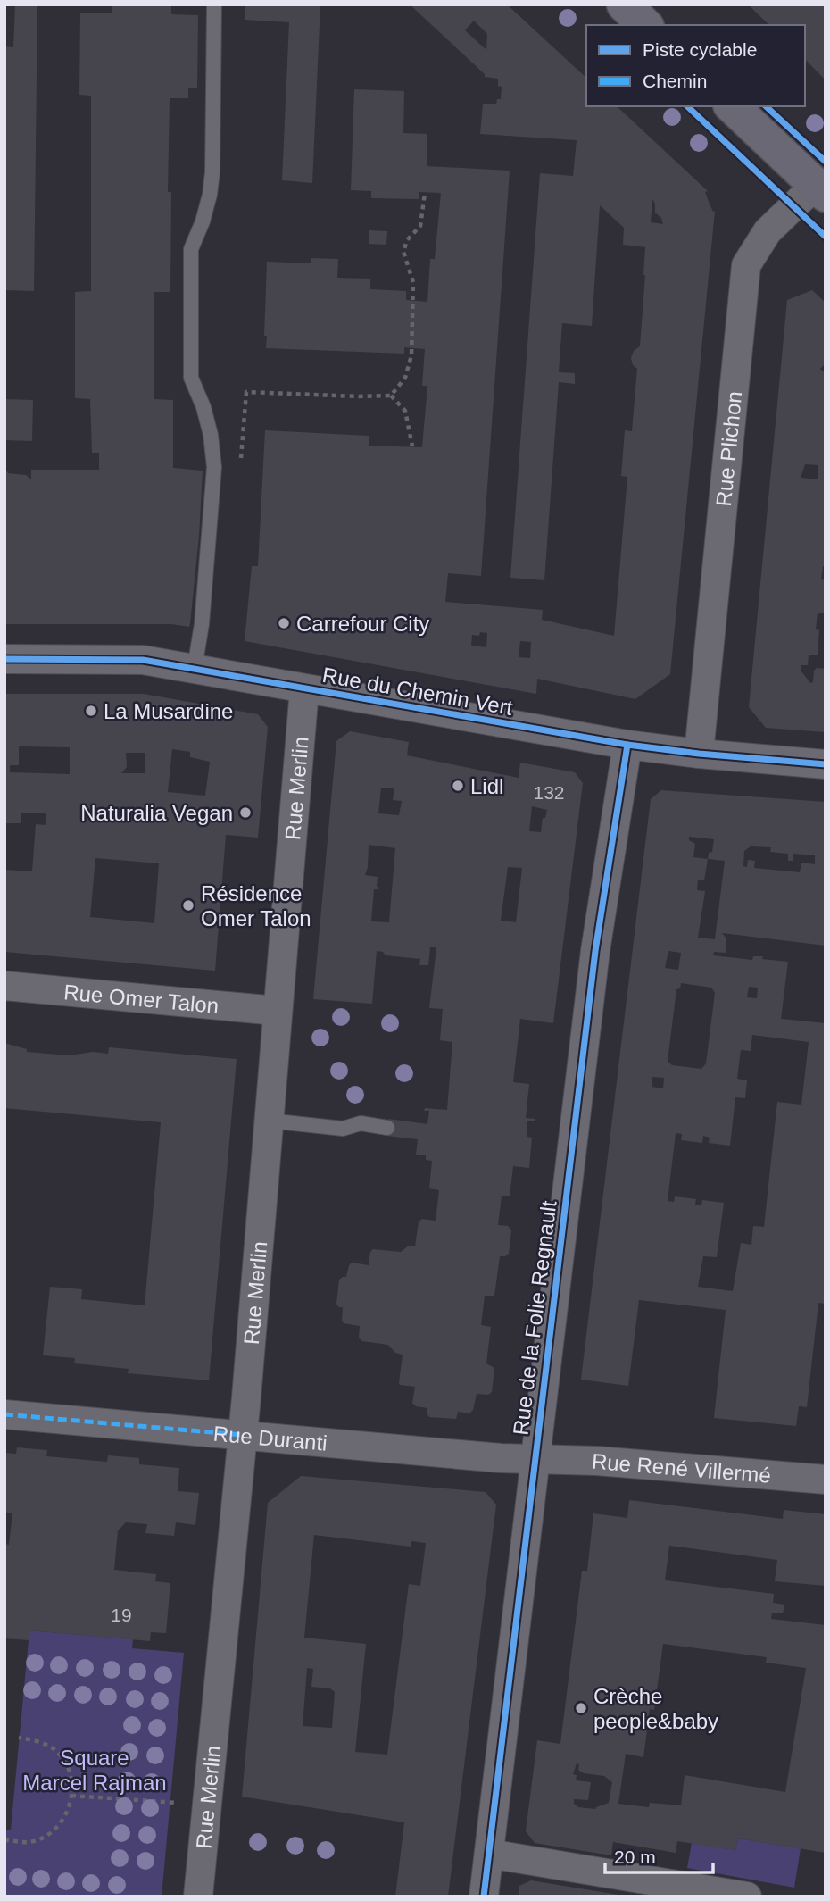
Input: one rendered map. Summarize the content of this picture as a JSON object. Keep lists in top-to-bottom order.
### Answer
{
  "streets": {
    "street": [
      "Rue Plichon",
      "Rue du Chemin Vert",
      "Rue Merlin",
      "Rue Omer Talon",
      "Rue de la Folie Regnault",
      "Rue Duranti",
      "Rue René Villermé"
    ]
  },
  "crossings": [
    ["Rue Plichon", "Rue du Chemin Vert"],
    ["Rue du Chemin Vert", "Rue Merlin"],
    ["Rue du Chemin Vert", "Rue de la Folie Regnault"],
    ["Rue Merlin", "Rue Omer Talon"],
    ["Rue Merlin", "Rue Duranti"],
    ["Rue de la Folie Regnault", "Rue Duranti"],
    ["Rue de la Folie Regnault", "Rue René Villermé"],
    ["Rue Duranti", "Rue René Villermé"]
  ],
  "parks": ["Square Marcel Rajman"],
  "places": [
    "Carrefour City",
    "La Musardine",
    "Lidl",
    "Naturalia Vegan",
    "Résidence Omer Talon",
    "Crèche people&baby"
  ],
  "house_numbers": ["132", "19"],
  "legend": ["Piste cyclable", "Chemin"],
  "scale_bar": "20 m"
}
